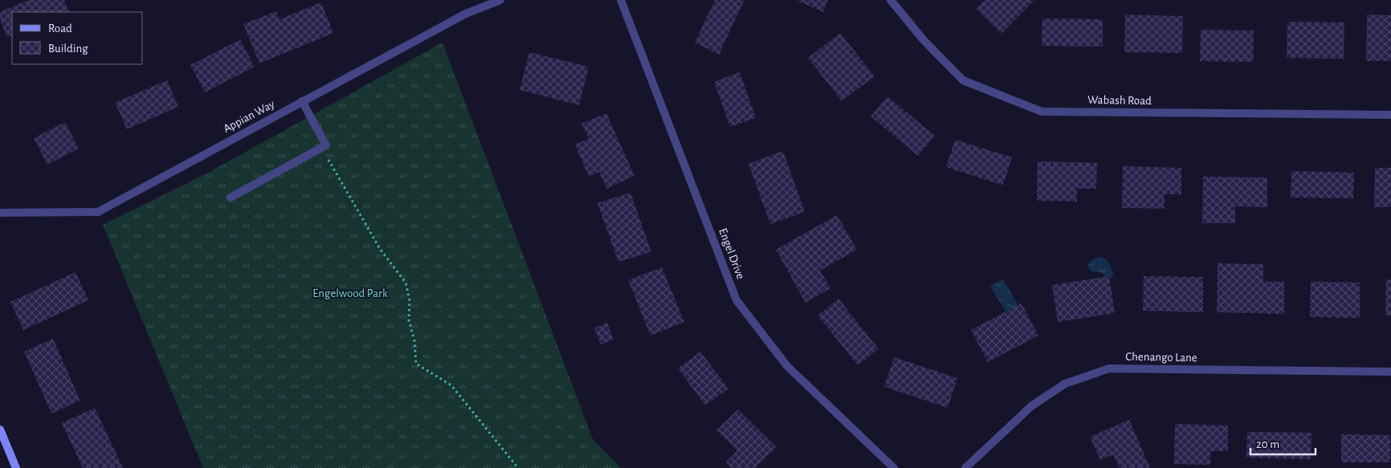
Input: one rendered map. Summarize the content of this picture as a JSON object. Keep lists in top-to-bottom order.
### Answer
{
  "streets": {
    "street": [
      "Wabash Road",
      "Appian Way",
      "Engel Drive",
      "Chenango Lane"
    ]
  },
  "parks": ["Engelwood Park"],
  "legend": ["Road", "Building"],
  "scale_bar": "20 m"
}
